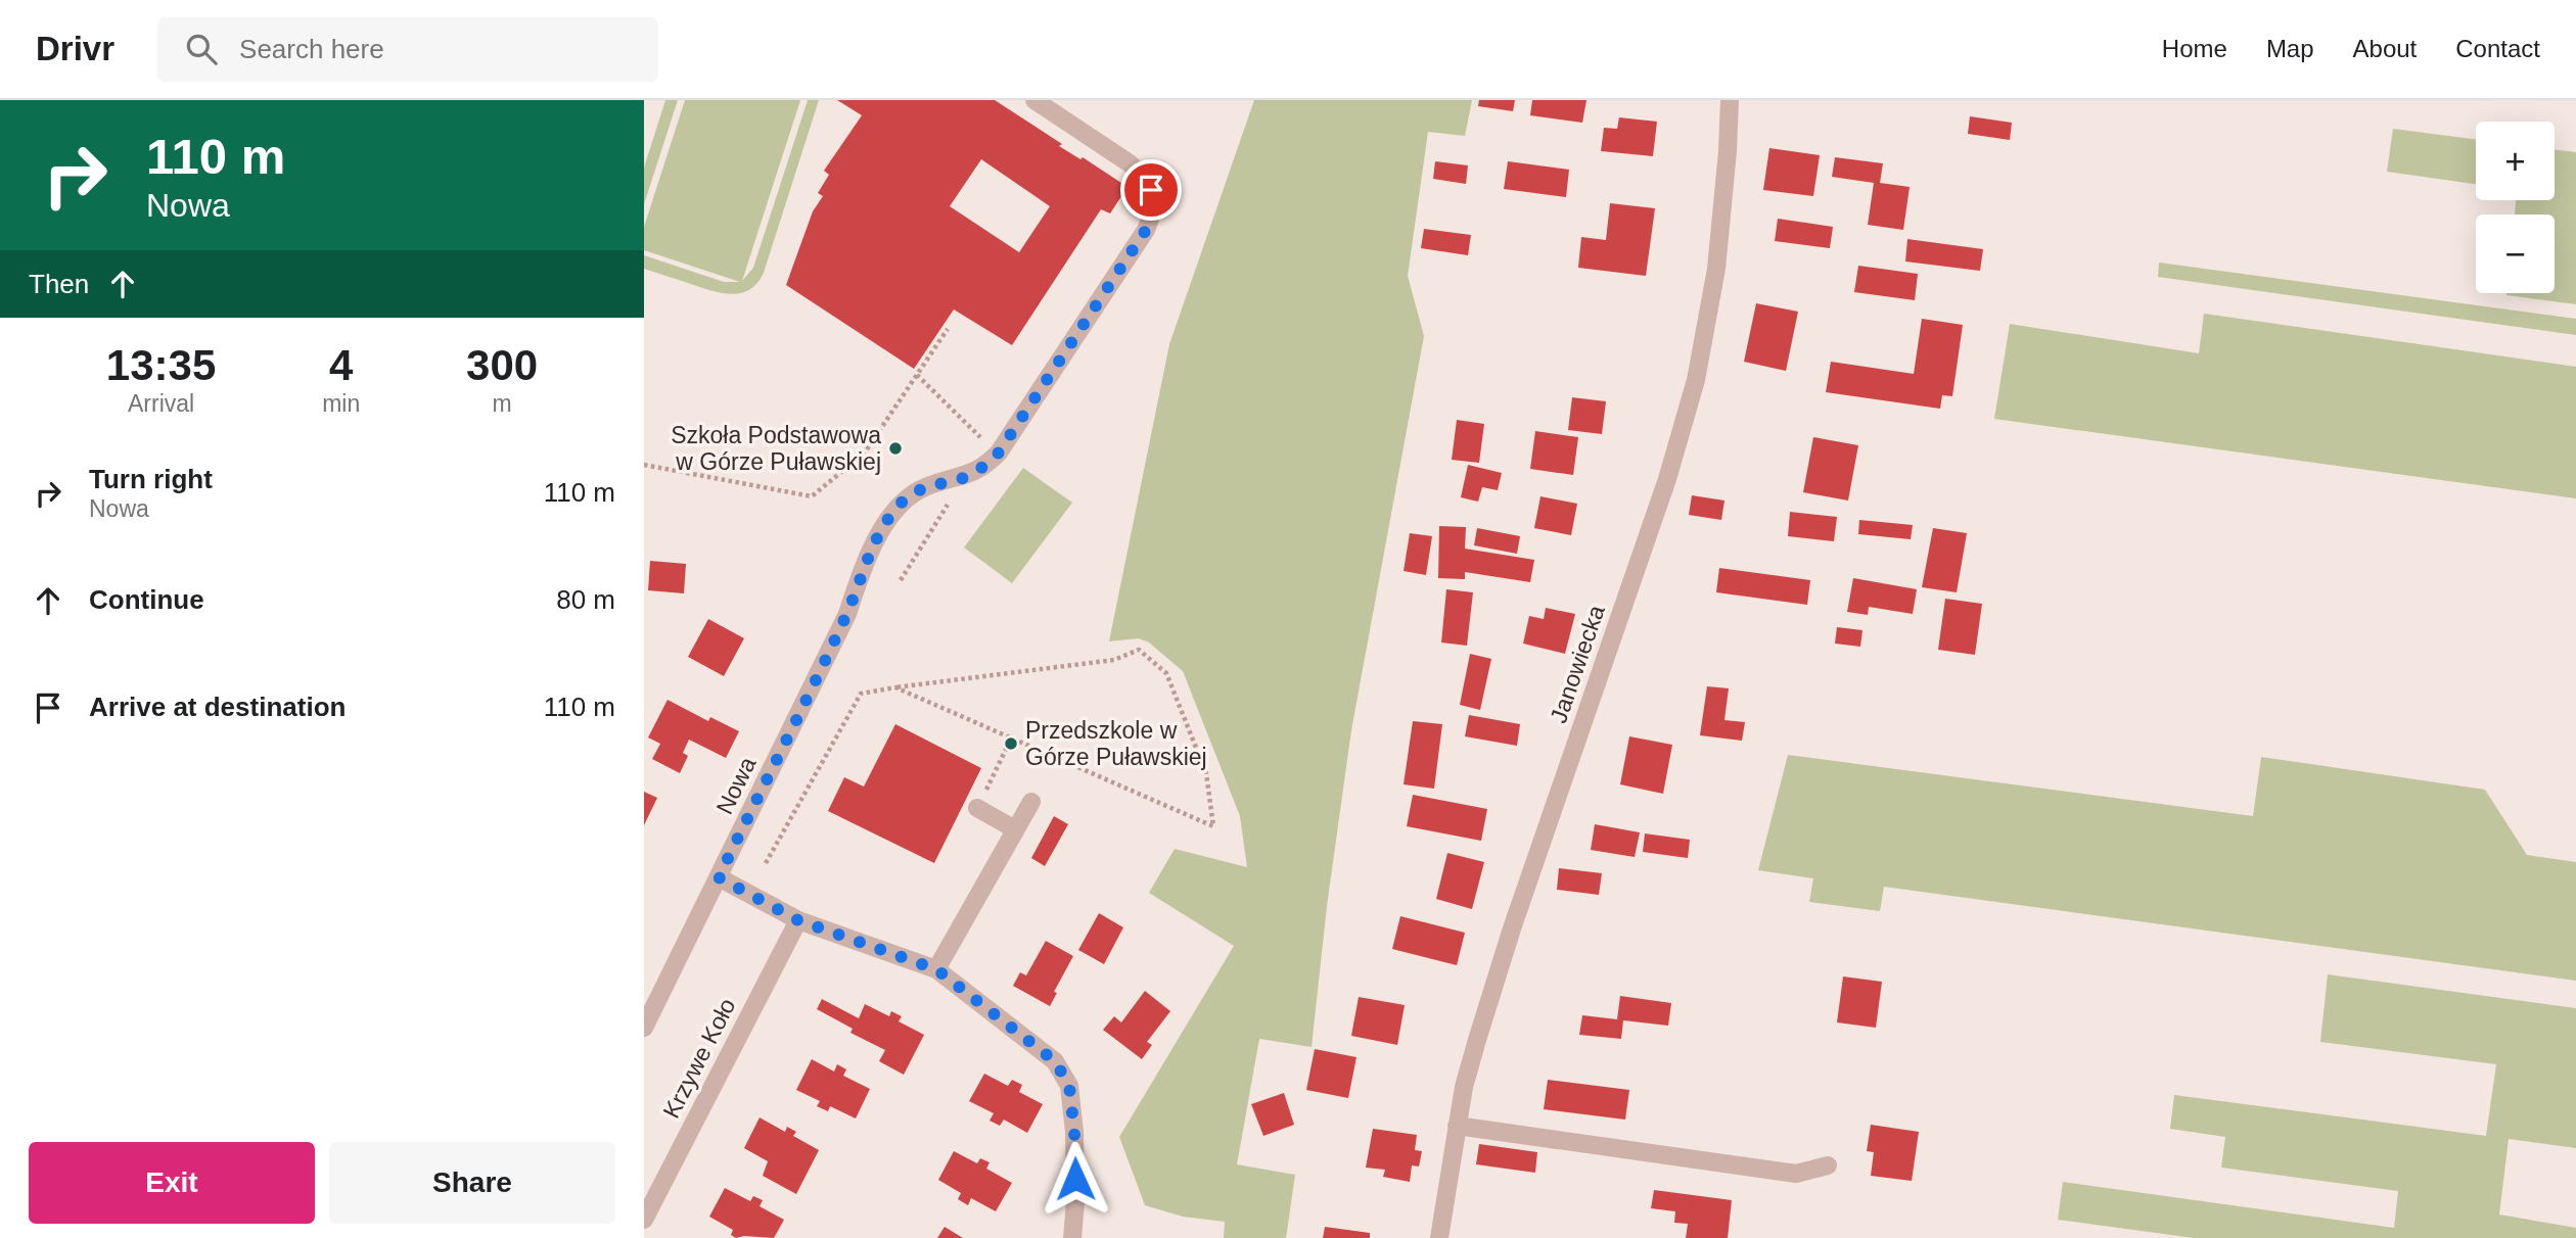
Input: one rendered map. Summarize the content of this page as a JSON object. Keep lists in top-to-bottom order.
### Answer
{
  "streets": {
    "street": ["Janowiecka", "Nowa", "Krzywe Koło"]
  },
  "places": ["Szkoła Podstawowa w Górze Puławskiej", "Przedszkole w Górze Puławskiej"],
  "page": {
    "header": "Drivr",
    "search": "Search here",
    "nav": [
      "Home",
      "Map",
      "About",
      "Contact"
    ],
    "turn": ["110 m", "Nowa"],
    "map_buttons": ["+", "−"],
    "then": "Then",
    "eta": [
      "13:35",
      "Arrival",
      "4",
      "min",
      "300",
      "m"
    ],
    "list": [
      {
        "name": "Turn right",
        "note": "Nowa",
        "value": "110 m"
      },
      {
        "name": "Continue",
        "value": "80 m"
      },
      {
        "name": "Arrive at destination",
        "value": "110 m"
      }
    ],
    "buttons": ["Exit", "Share"]
  }
}
